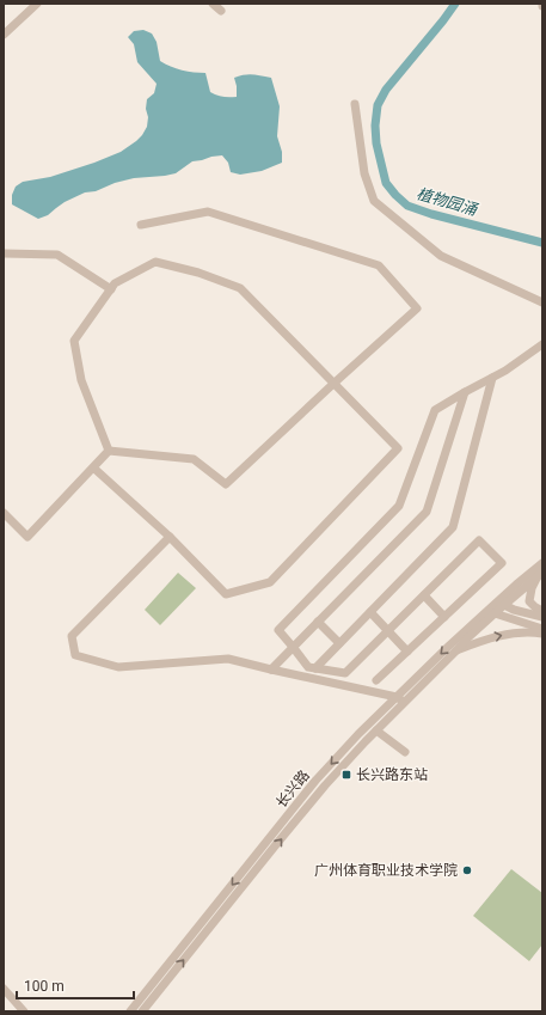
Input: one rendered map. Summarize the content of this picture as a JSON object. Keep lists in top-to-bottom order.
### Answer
{
  "streets": {
    "street": ["长兴路"]
  },
  "water": ["植物园涌"],
  "places": {
    "transit": ["长兴路东站"],
    "other": ["广州体育职业技术学院"]
  },
  "scale_bar": "100 m"
}
